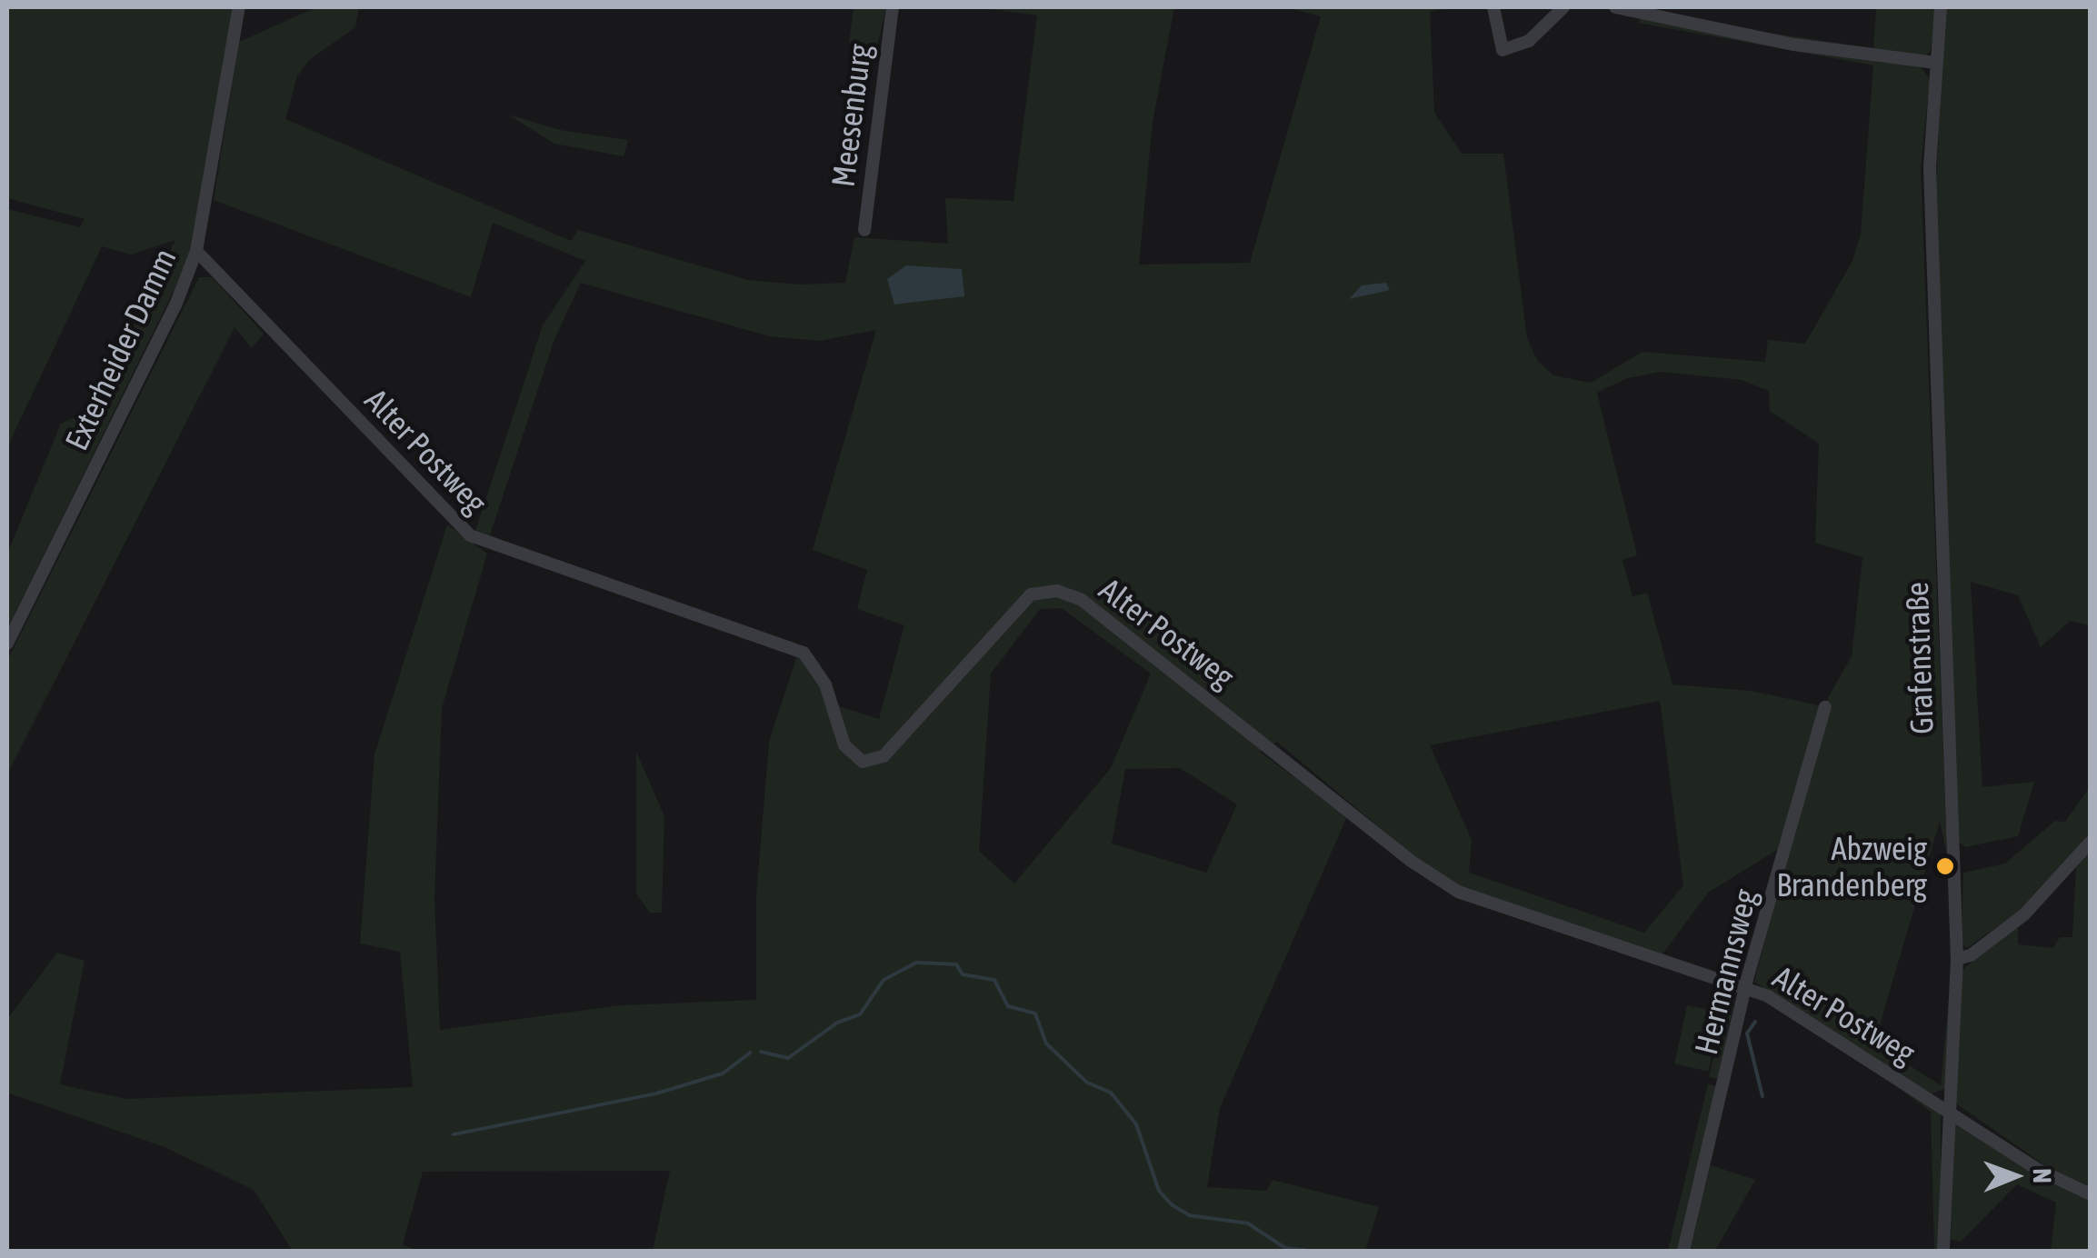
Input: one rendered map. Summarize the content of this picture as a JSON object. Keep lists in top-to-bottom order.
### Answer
{
  "streets": {
    "street": [
      "Meesenburg",
      "Exterheider Damm",
      "Alter Postweg",
      "Grafenstraße",
      "Hermannsweg"
    ]
  },
  "crossings": [
    ["Exterheider Damm", "Alter Postweg"],
    ["Alter Postweg", "Grafenstraße"],
    ["Alter Postweg", "Hermannsweg"]
  ],
  "places": ["Abzweig Brandenberg"],
  "north": "right"
}
